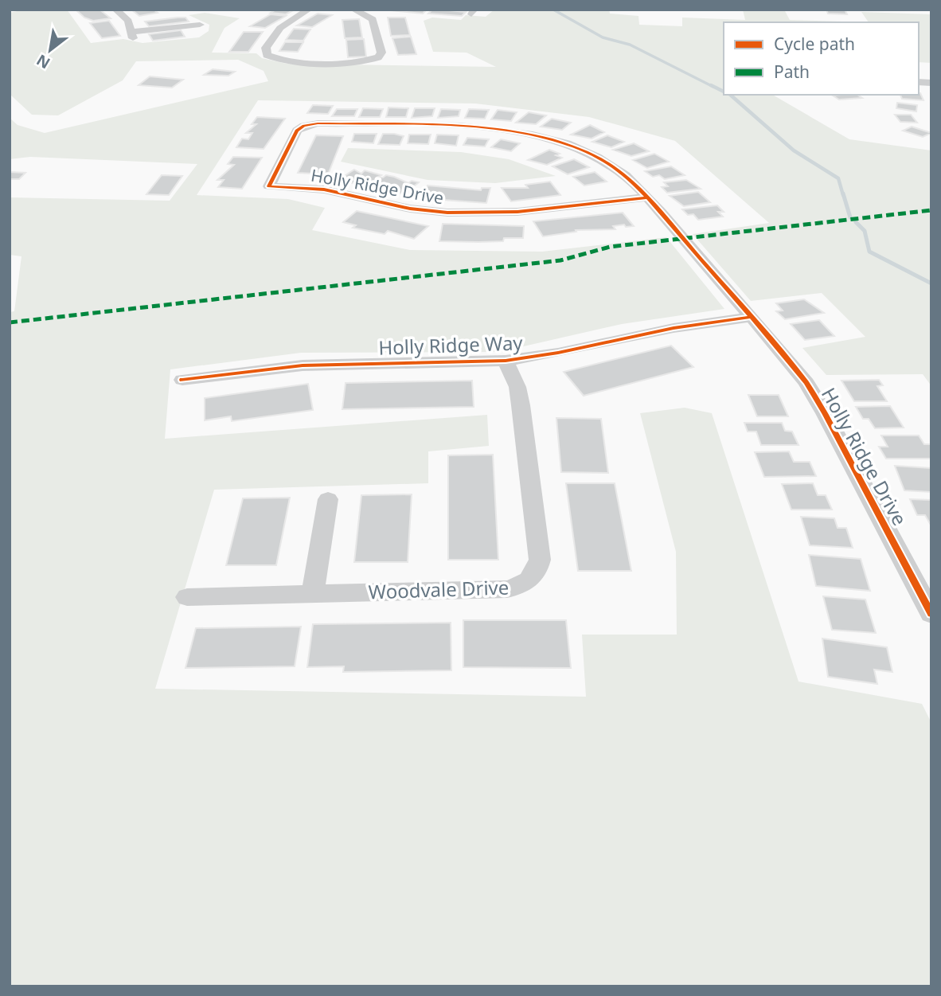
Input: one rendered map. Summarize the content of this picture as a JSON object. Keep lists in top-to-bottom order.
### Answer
{
  "streets": {
    "street": ["Holly Ridge Drive", "Holly Ridge Way", "Woodvale Drive"]
  },
  "crossings": [
    ["Holly Ridge Drive", "Holly Ridge Way"],
    ["Holly Ridge Way", "Woodvale Drive"]
  ],
  "legend": ["Cycle path", "Path"],
  "north": "bottom left"
}
